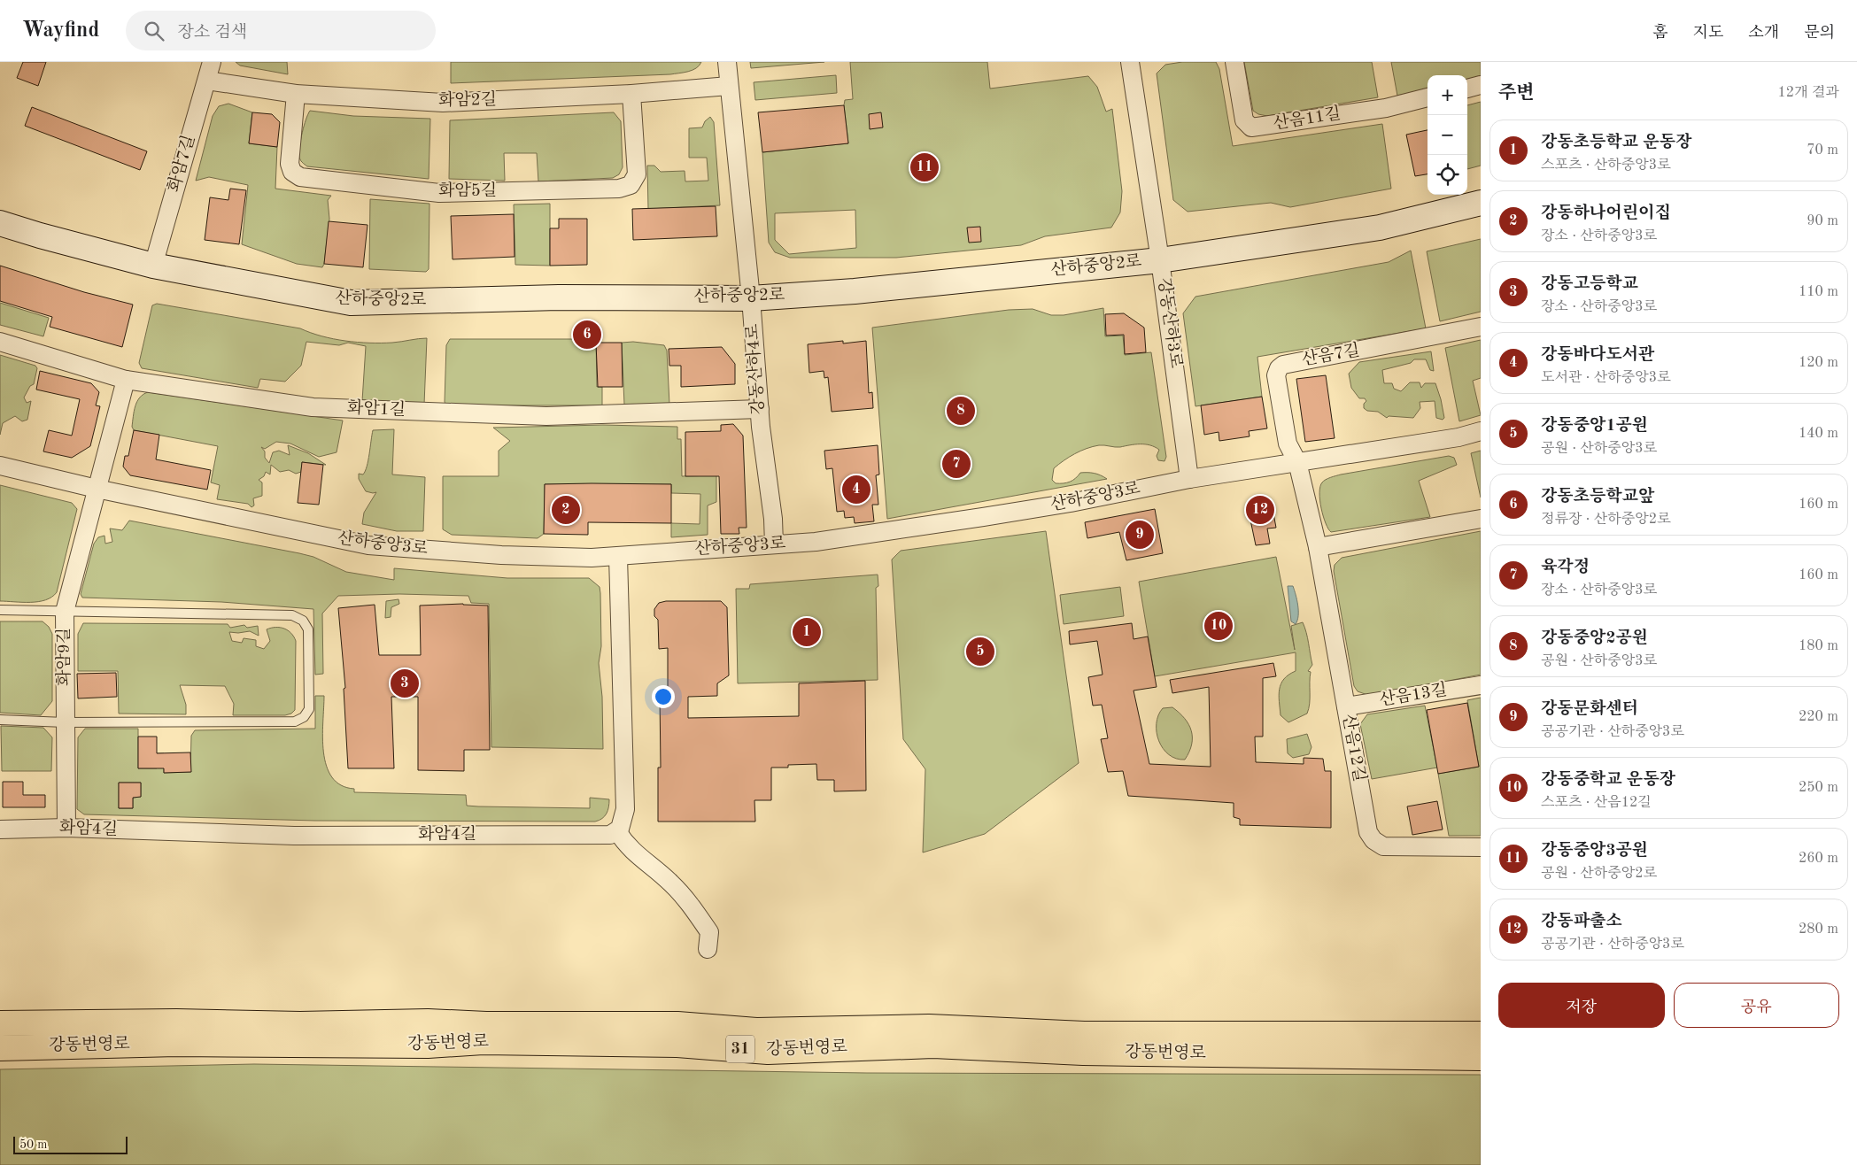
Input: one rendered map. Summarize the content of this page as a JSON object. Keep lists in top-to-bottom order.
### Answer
{
  "streets": {
    "highway": ["강동번영로", "31"],
    "main road": ["산하중앙2로"],
    "street": [
      "화암2길",
      "산음11길",
      "화암7길",
      "화암5길",
      "강동산하3로",
      "산음7길",
      "강동산하4로",
      "화암1길",
      "산하중앙3로",
      "화암9길",
      "산음13길",
      "산음12길",
      "화암4길"
    ]
  },
  "crossings": [
    ["화암2길", "화암7길"],
    ["화암2길", "화암5길"],
    ["화암2길", "강동산하4로"],
    ["화암7길", "산하중앙2로"],
    ["산하중앙2로", "강동산하3로"],
    ["산하중앙2로", "강동산하4로"],
    ["강동산하3로", "산하중앙3로"],
    ["산음7길", "산하중앙3로"],
    ["산음7길", "산음12길"],
    ["강동산하4로", "화암1길"],
    ["강동산하4로", "산하중앙3로"],
    ["화암1길", "화암9길"],
    ["산하중앙3로", "화암9길"],
    ["산하중앙3로", "산음12길"],
    ["화암9길", "화암4길"],
    ["산음13길", "산음12길"]
  ],
  "scale_bar": "50 m",
  "page": {
    "header": "Wayfind",
    "search": "장소 검색",
    "nav": [
      "홈",
      "지도",
      "소개",
      "문의"
    ],
    "heading": ["주변", "12개 결과"],
    "map_buttons": ["+", "−"],
    "list": [
      {
        "mark": "1",
        "name": "강동초등학교 운동장",
        "note": "스포츠 · 산하중앙3로",
        "value": "70 m"
      },
      {
        "mark": "2",
        "name": "강동하나어린이집",
        "note": "장소 · 산하중앙3로",
        "value": "90 m"
      },
      {
        "mark": "3",
        "name": "강동고등학교",
        "note": "장소 · 산하중앙3로",
        "value": "110 m"
      },
      {
        "mark": "4",
        "name": "강동바다도서관",
        "note": "도서관 · 산하중앙3로",
        "value": "120 m"
      },
      {
        "mark": "5",
        "name": "강동중앙1공원",
        "note": "공원 · 산하중앙3로",
        "value": "140 m"
      },
      {
        "mark": "6",
        "name": "강동초등학교앞",
        "note": "정류장 · 산하중앙2로",
        "value": "160 m"
      },
      {
        "mark": "7",
        "name": "육각정",
        "note": "장소 · 산하중앙3로",
        "value": "160 m"
      },
      {
        "mark": "8",
        "name": "강동중앙2공원",
        "note": "공원 · 산하중앙3로",
        "value": "180 m"
      },
      {
        "mark": "9",
        "name": "강동문화센터",
        "note": "공공기관 · 산하중앙3로",
        "value": "220 m"
      },
      {
        "mark": "10",
        "name": "강동중학교 운동장",
        "note": "스포츠 · 산음12길",
        "value": "250 m"
      },
      {
        "mark": "11",
        "name": "강동중앙3공원",
        "note": "공원 · 산하중앙2로",
        "value": "260 m"
      },
      {
        "mark": "12",
        "name": "강동파출소",
        "note": "공공기관 · 산하중앙3로",
        "value": "280 m"
      }
    ],
    "pins": [
      "11",
      "6",
      "8",
      "7",
      "4",
      "2",
      "12",
      "9",
      "10",
      "1",
      "5",
      "3"
    ],
    "buttons": ["저장", "공유"],
    "scale": "50 m"
  }
}
